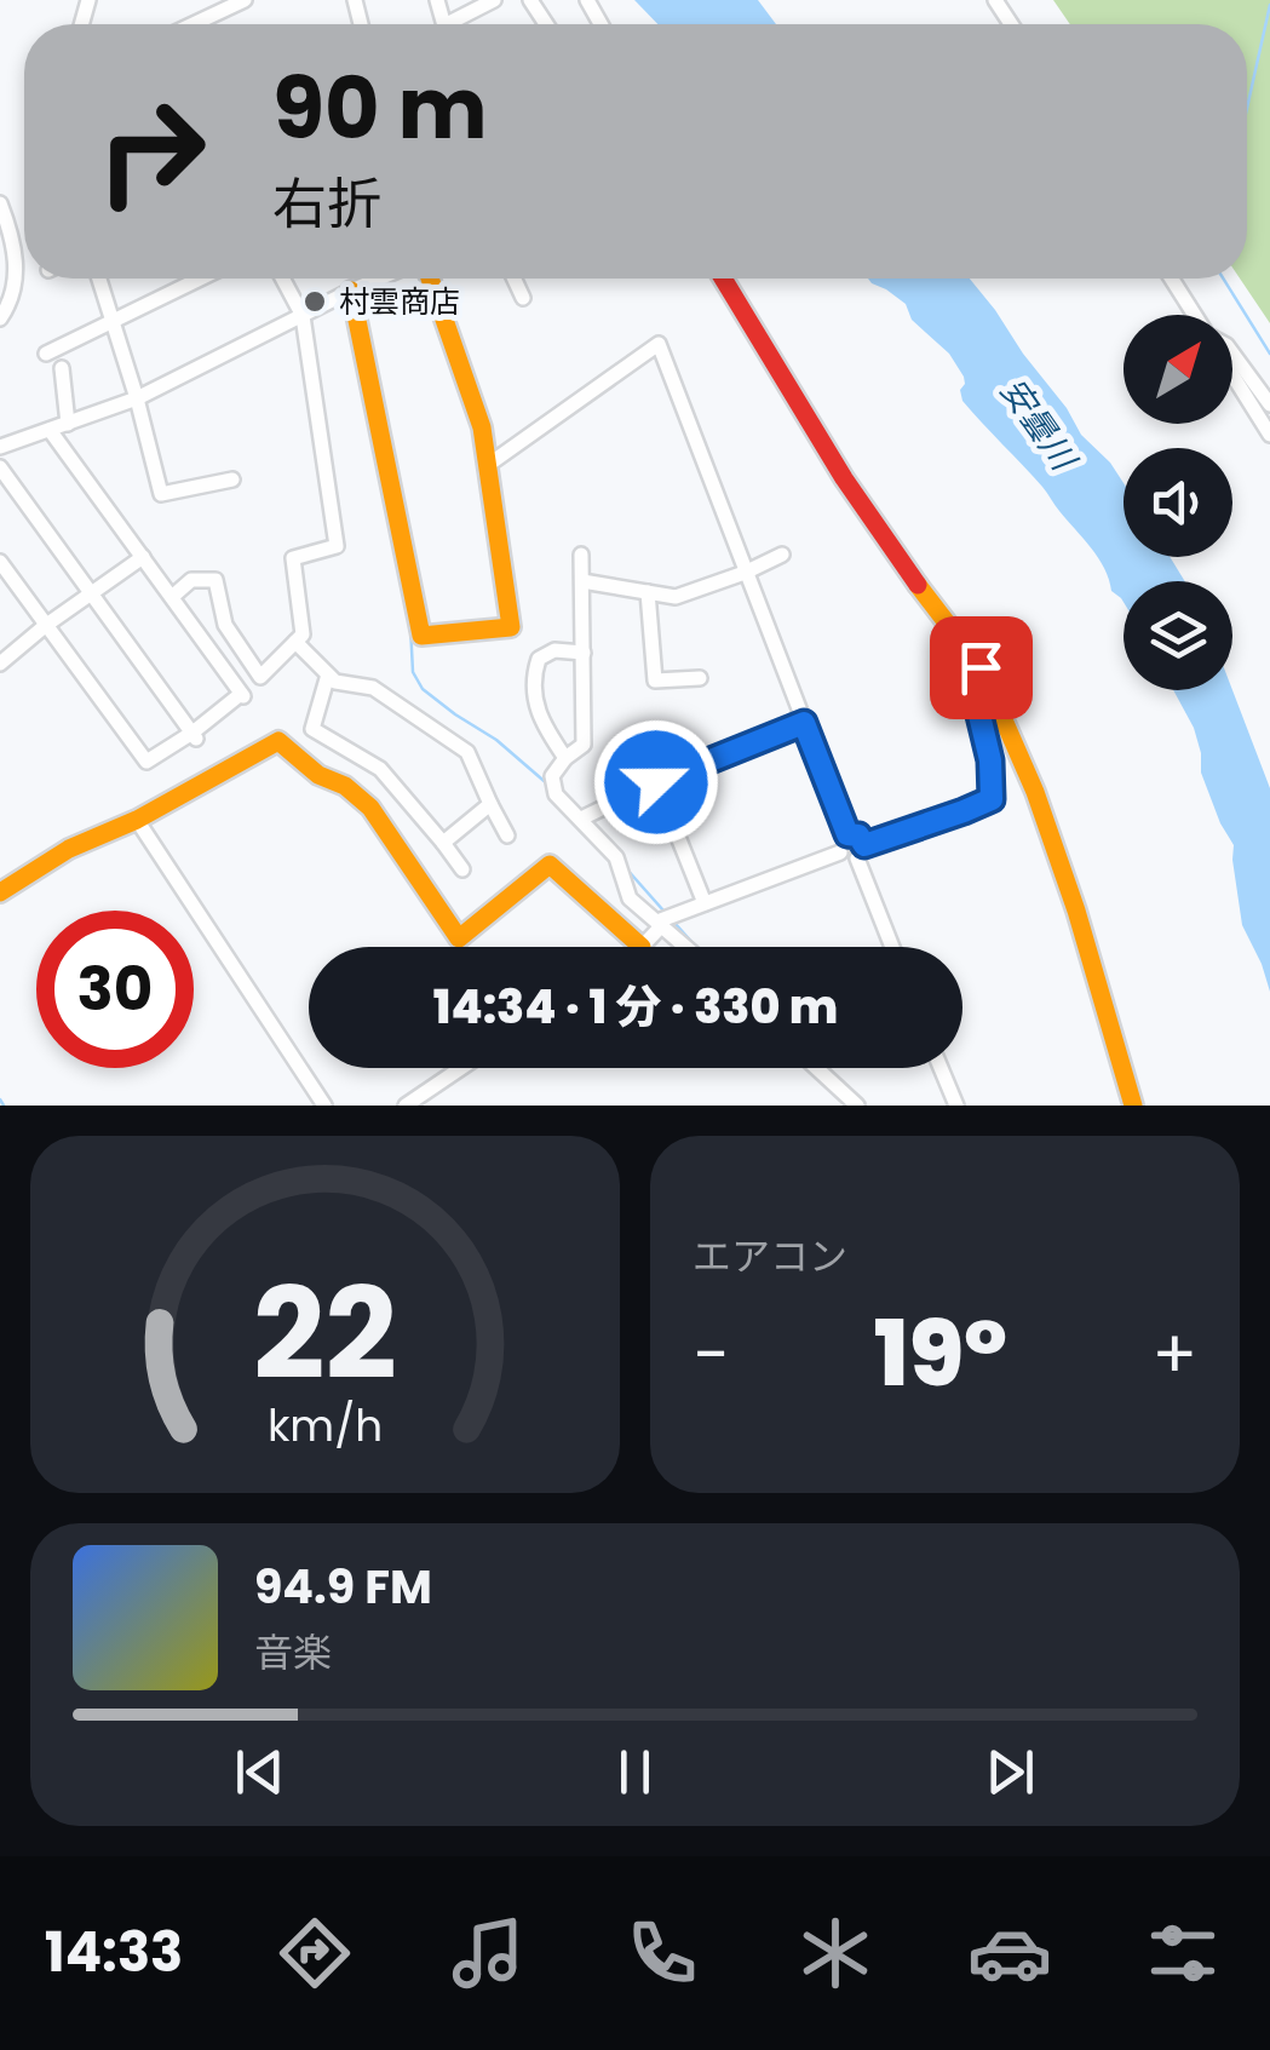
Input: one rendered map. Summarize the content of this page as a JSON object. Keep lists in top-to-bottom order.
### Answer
{
  "water": ["安曇川"],
  "places": ["村雲商店"],
  "north": "top right",
  "page": {
    "turn": ["90 m", "右折"],
    "limit": "30",
    "trip": "14:34 · 1 分 · 330 m",
    "tile": "エアコン",
    "heat": ["−", "19°", "+"],
    "song": ["94.9 FM", "音楽"],
    "tabs": "14:33",
    "gauge": ["22", "km/h"]
  }
}
